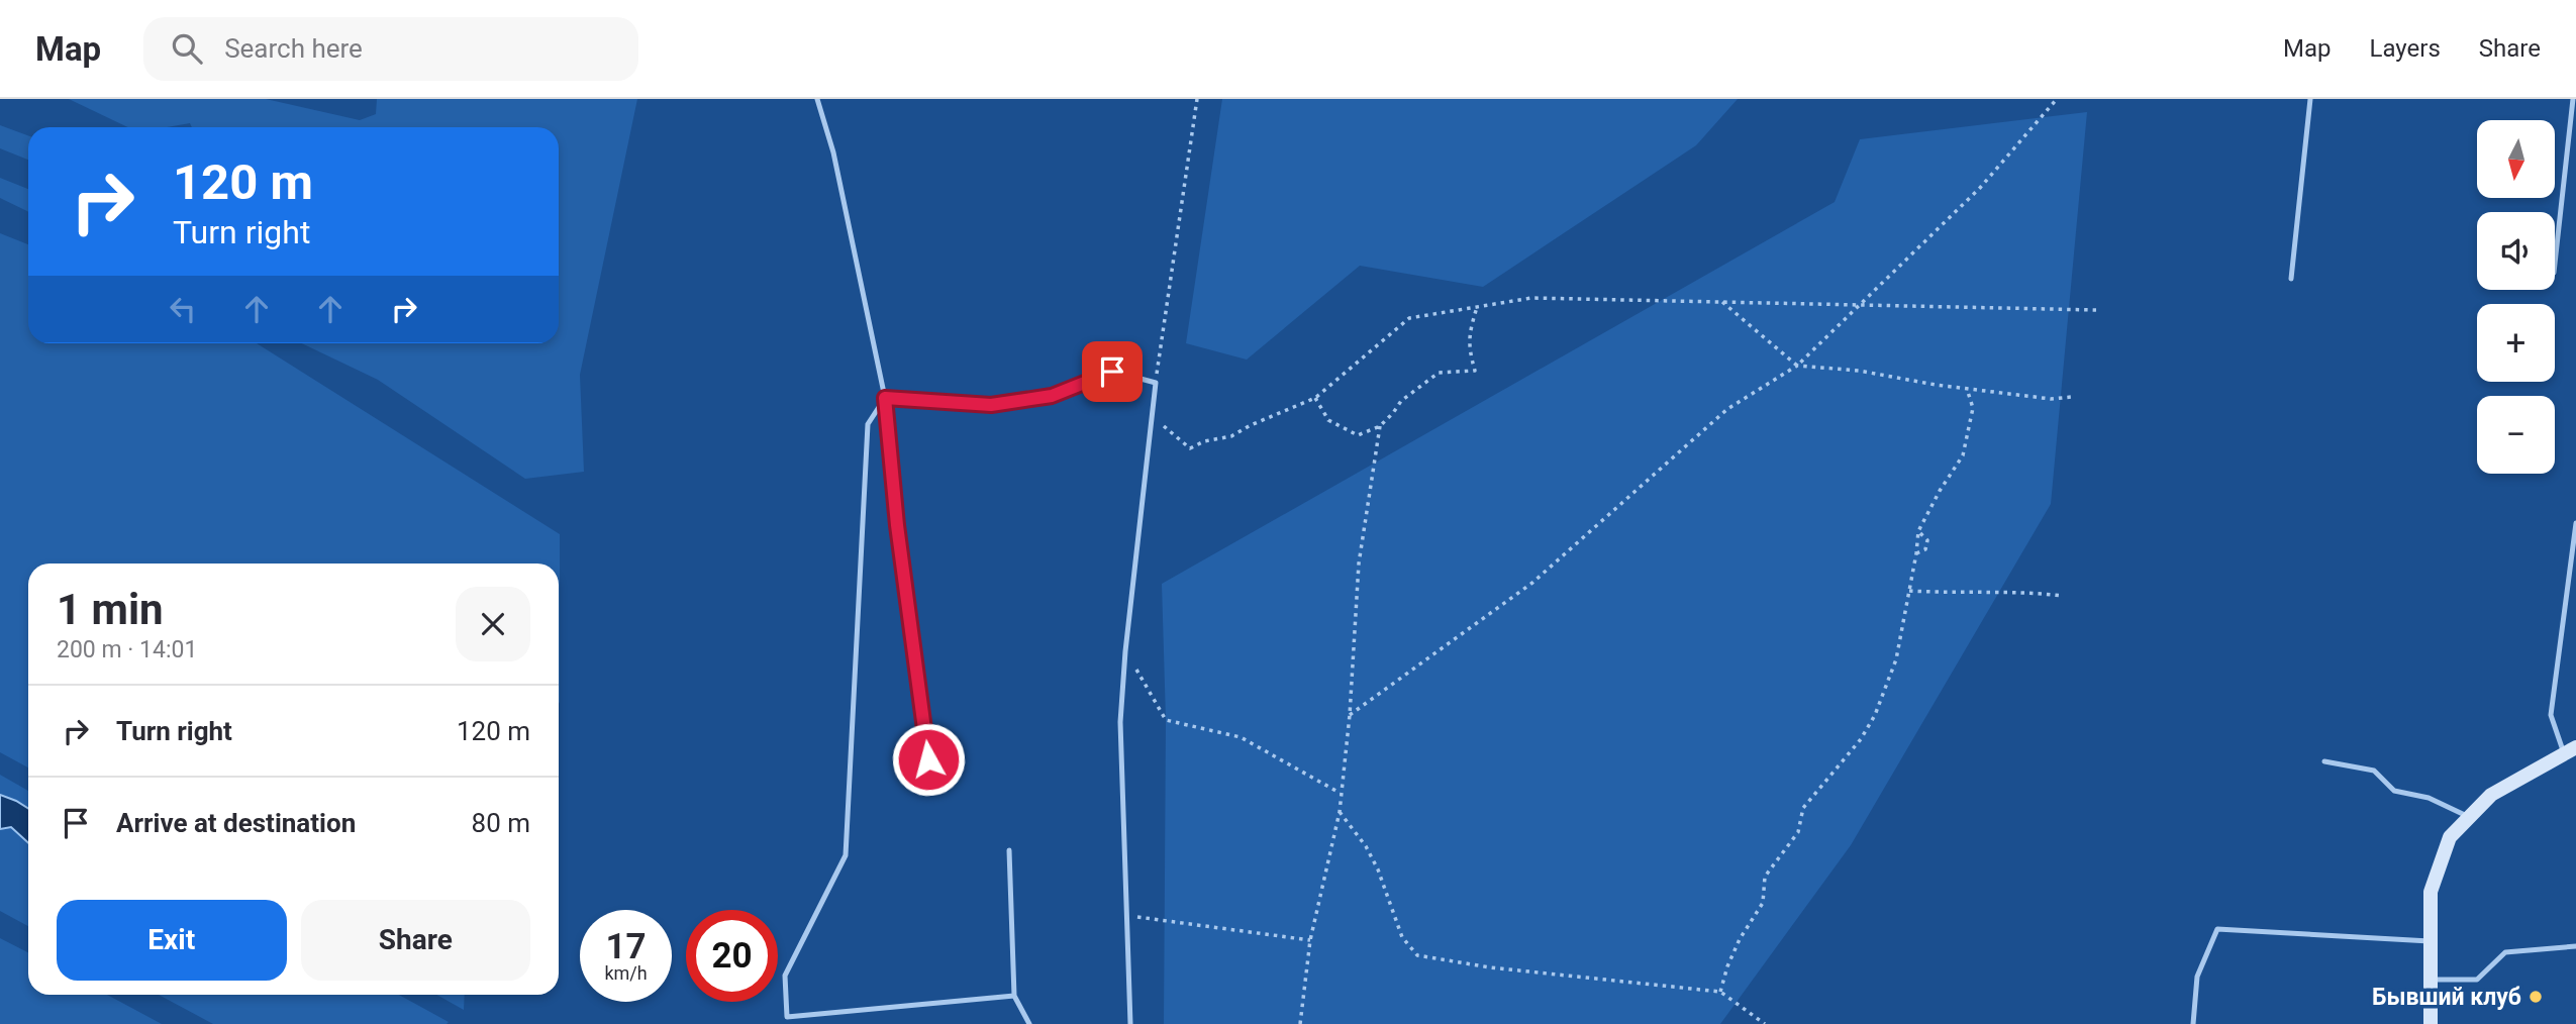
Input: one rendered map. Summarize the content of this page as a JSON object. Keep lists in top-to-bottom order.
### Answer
{
  "places": ["Бывший клуб"],
  "north": "bottom",
  "page": {
    "header": "Map",
    "search": "Search here",
    "nav": ["Map", "Layers", "Share"],
    "map_buttons": ["+", "−"],
    "turn": ["120 m", "Turn right"],
    "heading": ["1 min", "200 m · 14:01"],
    "list": [
      {
        "name": "Turn right",
        "value": "120 m"
      },
      {
        "name": "Arrive at destination",
        "value": "80 m"
      }
    ],
    "buttons": ["Exit", "Share"],
    "speed": "17 km/h",
    "limit": "20"
  }
}
